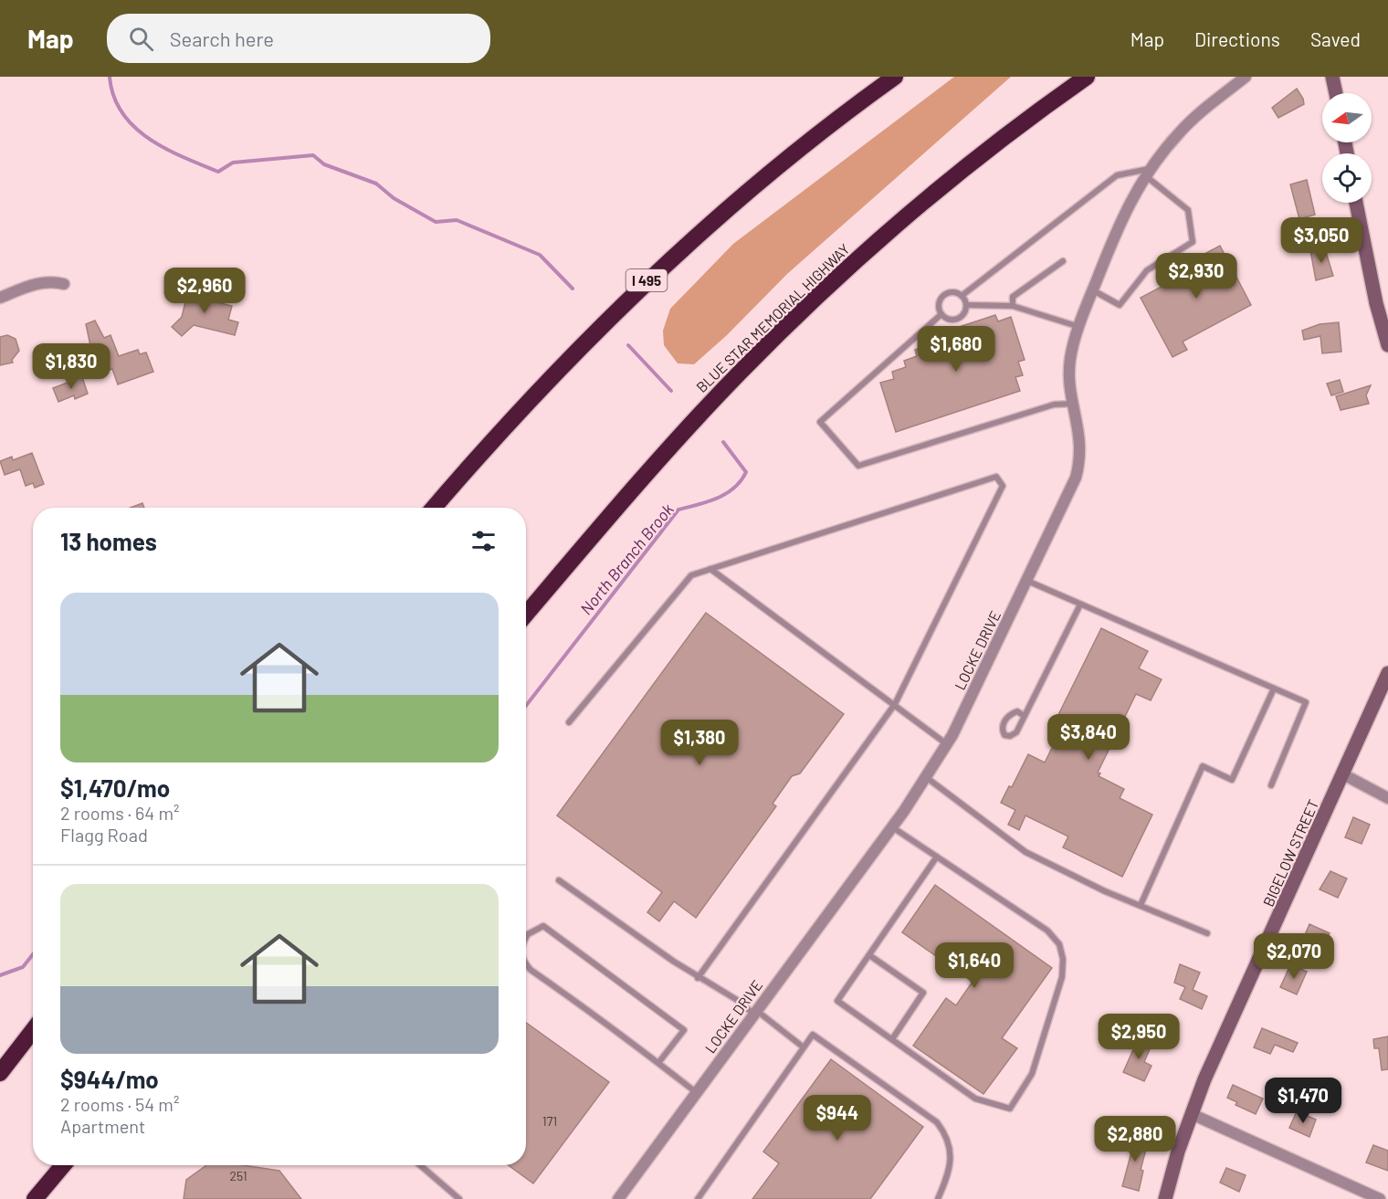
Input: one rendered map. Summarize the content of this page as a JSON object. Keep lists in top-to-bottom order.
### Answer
{
  "streets": {
    "highway": ["I 495", "BLUE STAR MEMORIAL HIGHWAY"],
    "street": ["LOCKE DRIVE", "BIGELOW STREET"]
  },
  "water": ["North Branch Brook"],
  "house_numbers": ["171", "251"],
  "north": "left",
  "page": {
    "header": "Map",
    "search": "Search here",
    "nav": ["Map", "Directions", "Saved"],
    "price": [
      "$3,050",
      "$2,930",
      "$2,960",
      "$1,680",
      "$1,830",
      "$3,840",
      "$1,380",
      "$2,070",
      "$1,640",
      "$2,950",
      "$1,470",
      "$944",
      "$2,880"
    ],
    "heading": "13 homes",
    "list": [
      {
        "name": "$1,470/mo",
        "note": "2 rooms · 64 m² · Flagg Road"
      },
      {
        "name": "$944/mo",
        "note": "2 rooms · 54 m² · Apartment"
      }
    ]
  }
}
